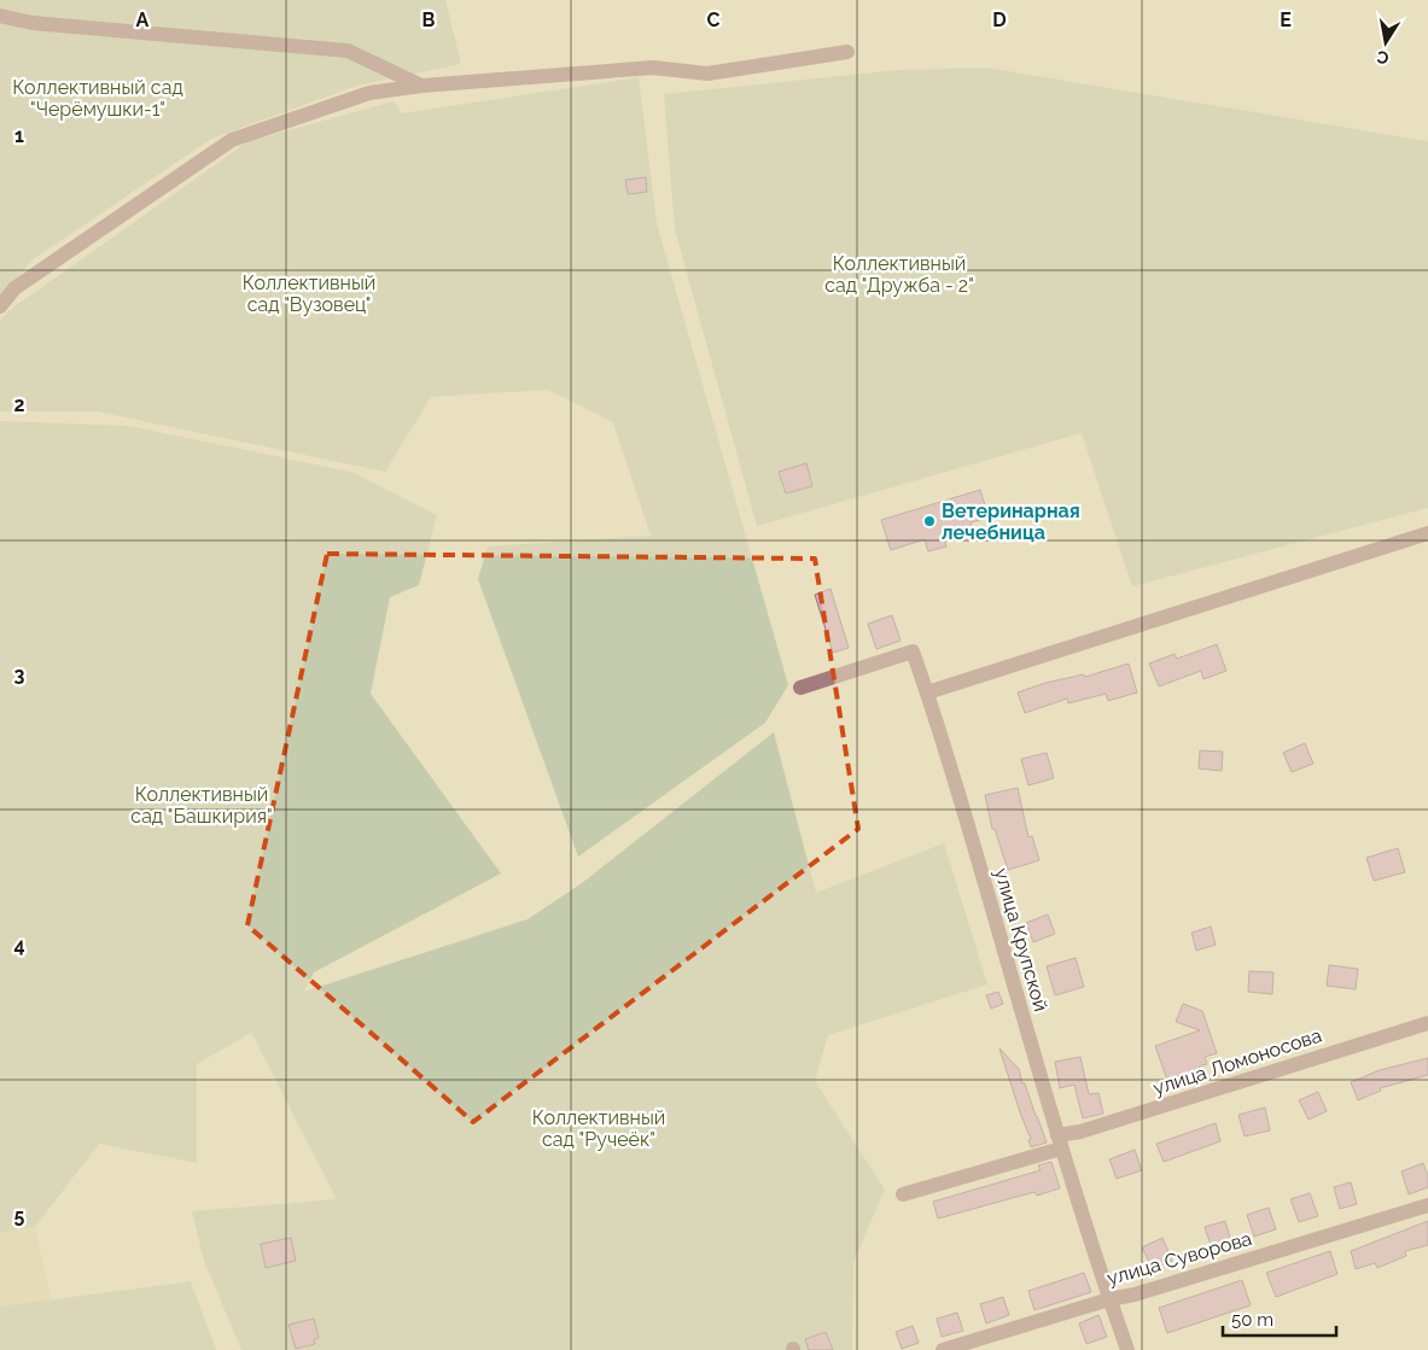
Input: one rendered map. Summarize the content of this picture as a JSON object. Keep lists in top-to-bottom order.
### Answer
{
  "streets": {
    "street": ["улица Крупской", "улица Ломоносова", "улица Суворова"]
  },
  "crossings": [
    ["улица Крупской", "улица Ломоносова"],
    ["улица Крупской", "улица Суворова"]
  ],
  "parks": [
    "Коллективный сад \"Черёмушки-1\"",
    "Коллективный сад \"Дружба - 2\"",
    "Коллективный сад \"Вузовец\"",
    "Коллективный сад \"Башкирия\"",
    "Коллективный сад \"Ручеёк\""
  ],
  "places": ["Ветеринарная лечебница"],
  "scale_bar": "50 m",
  "north": "bottom",
  "grid": {
    "columns": [
      "A",
      "B",
      "C",
      "D",
      "E"
    ],
    "rows": [
      "1",
      "2",
      "3",
      "4",
      "5"
    ]
  }
}
